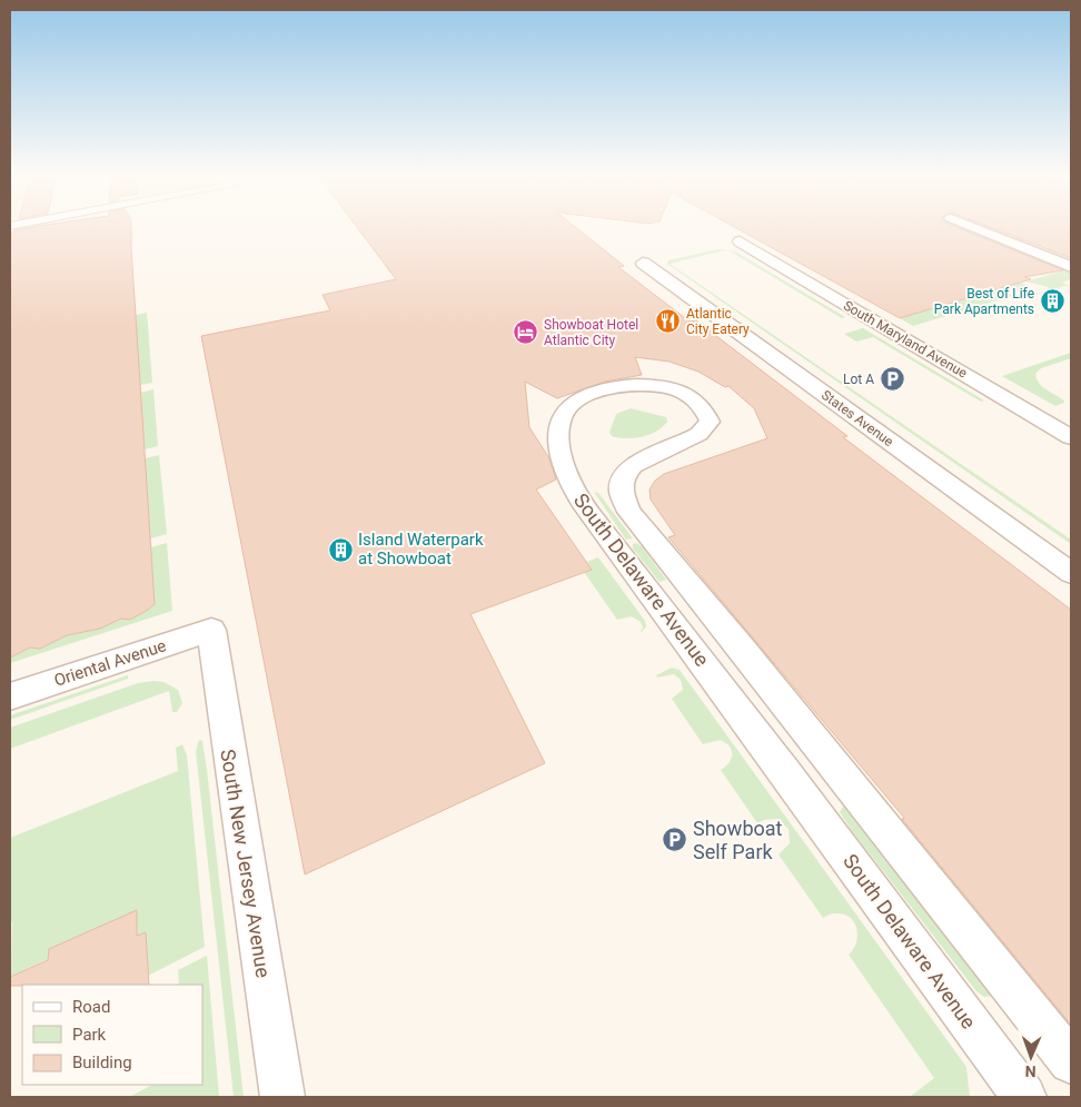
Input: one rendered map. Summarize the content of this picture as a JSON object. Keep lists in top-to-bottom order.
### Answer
{
  "streets": {
    "street": [
      "South Maryland Avenue",
      "States Avenue",
      "South Delaware Avenue",
      "Oriental Avenue",
      "South New Jersey Avenue"
    ]
  },
  "crossings": [
    ["Oriental Avenue", "South New Jersey Avenue"]
  ],
  "places": {
    "building": ["Best of Life Park Apartments", "Island Waterpark at Showboat"],
    "restaurant": ["Atlantic City Eatery"],
    "hotel": ["Showboat Hotel Atlantic City"],
    "parking": ["Lot A", "Showboat Self Park"]
  },
  "legend": ["Road", "Park", "Building"],
  "north": "bottom"
}
